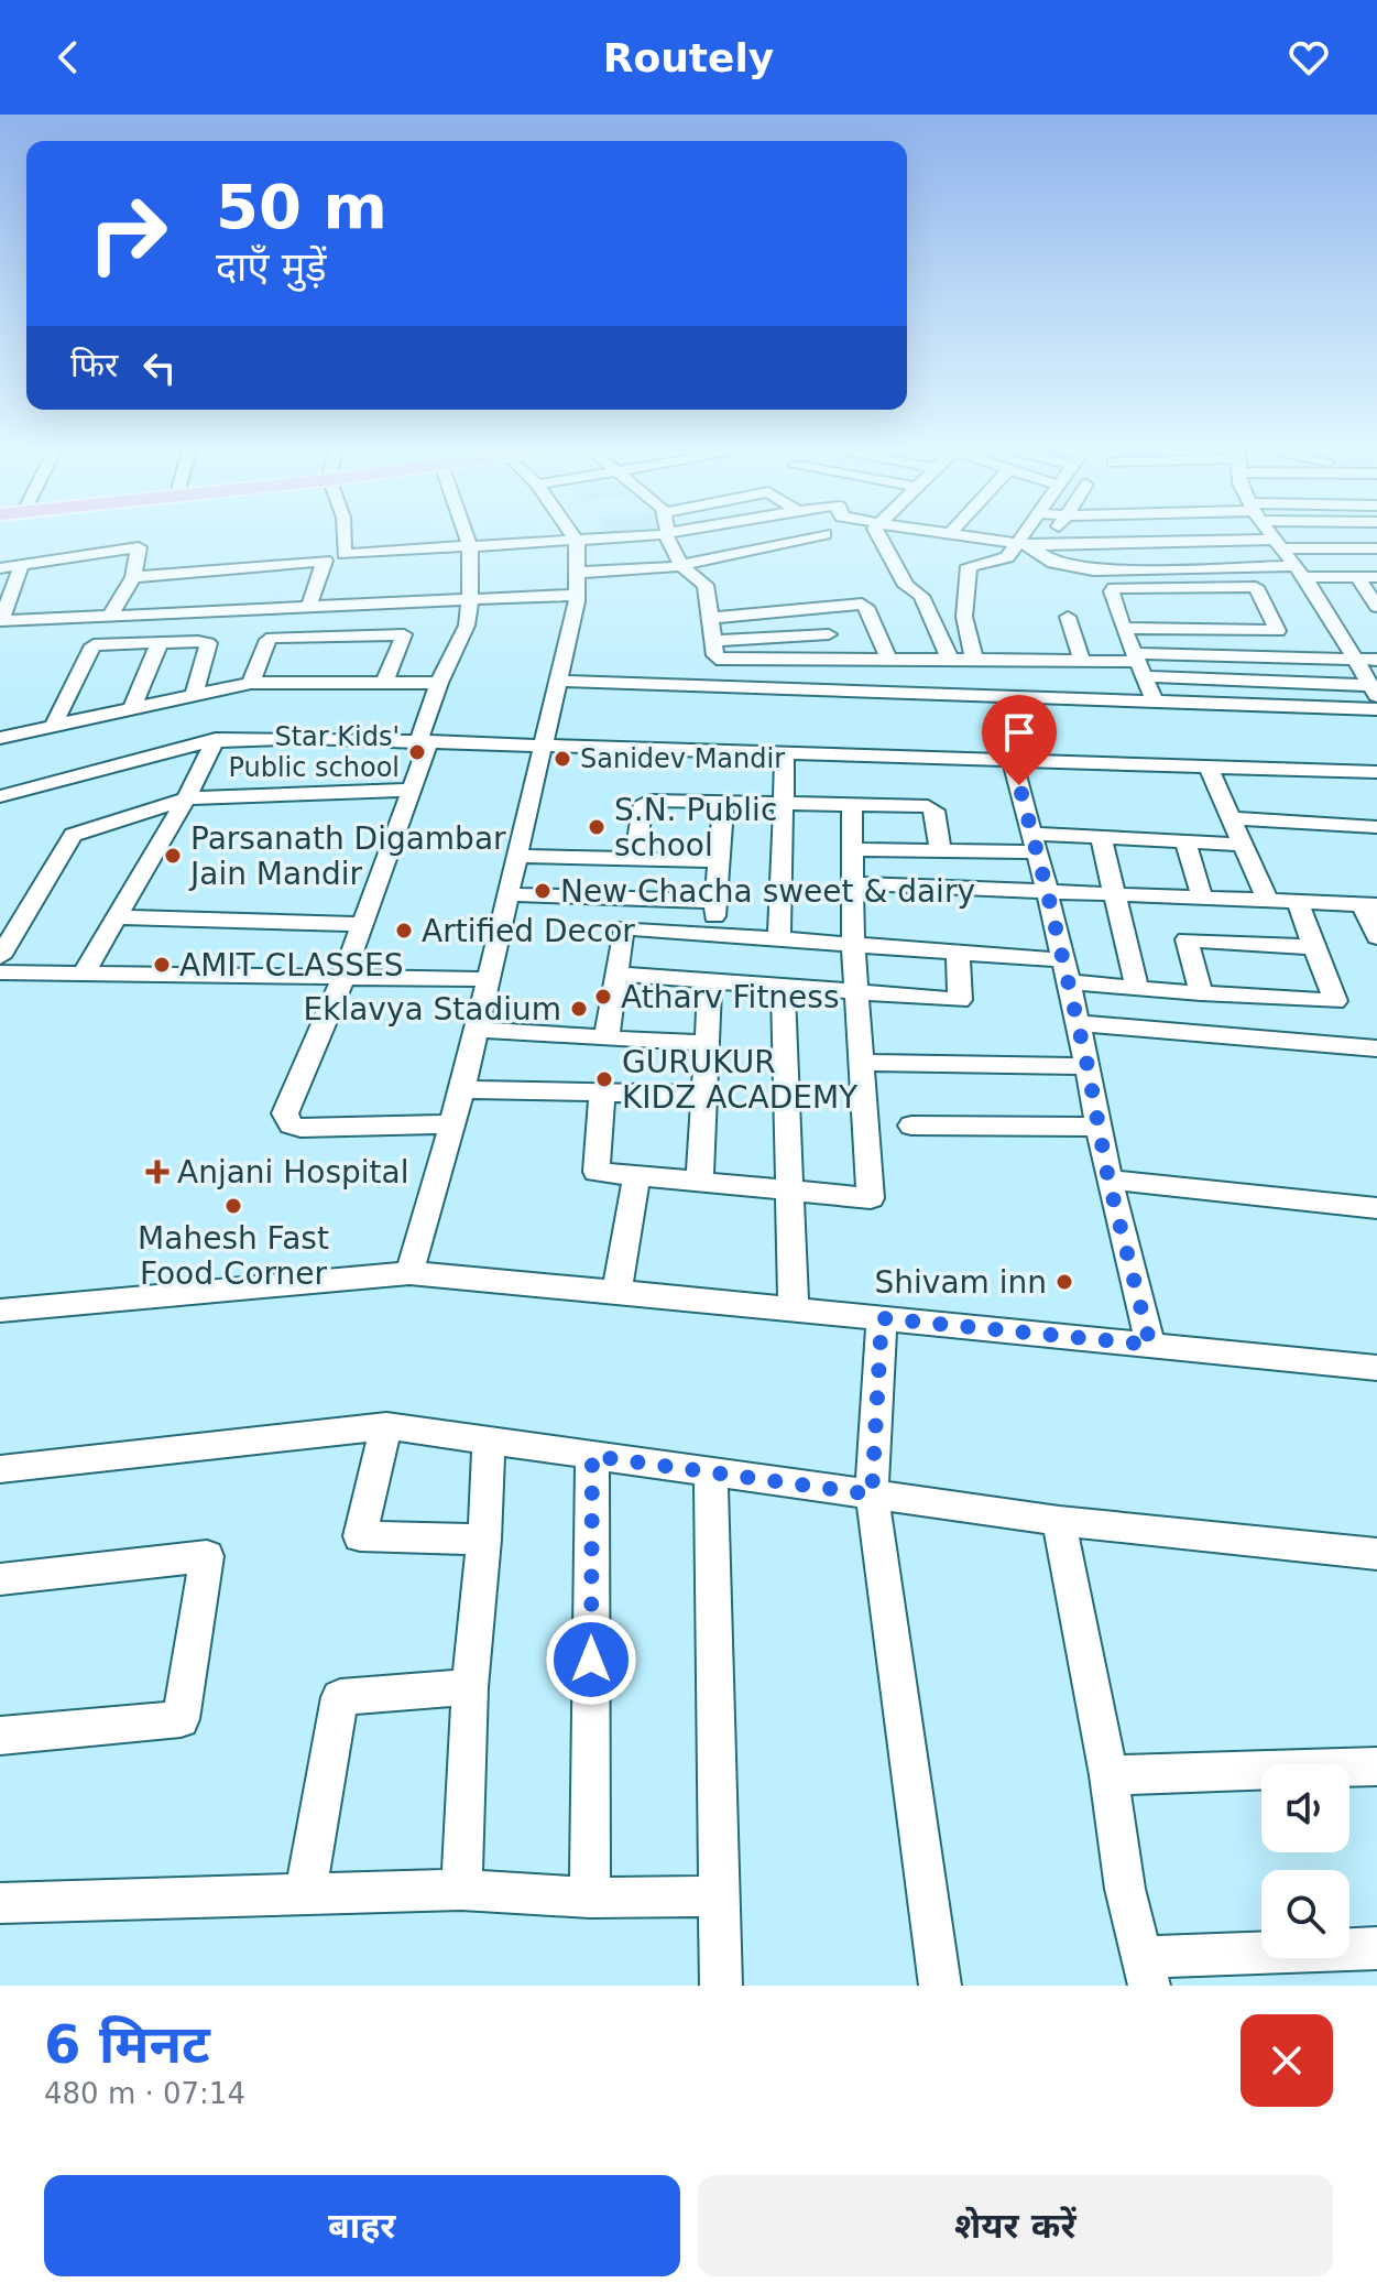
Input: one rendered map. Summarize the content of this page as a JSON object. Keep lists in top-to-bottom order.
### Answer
{
  "places": {
    "other": [
      "Star Kids' Public school",
      "Sanidev Mandir",
      "S.N. Public school",
      "Parsanath Digambar Jain Mandir",
      "New Chacha sweet & dairy",
      "Artified Decor",
      "AMIT CLASSES",
      "Atharv Fitness",
      "Eklavya Stadium",
      "GURUKUR KIDZ ACADEMY",
      "Mahesh Fast Food Corner",
      "Shivam inn"
    ],
    "health": ["Anjani Hospital"]
  },
  "page": {
    "header": "Routely",
    "turn": ["50 m", "दाएँ मुड़ें"],
    "then": "फिर",
    "heading": ["6 मिनट", "480 m · 07:14"],
    "buttons": ["बाहर", "शेयर करें"]
  }
}
